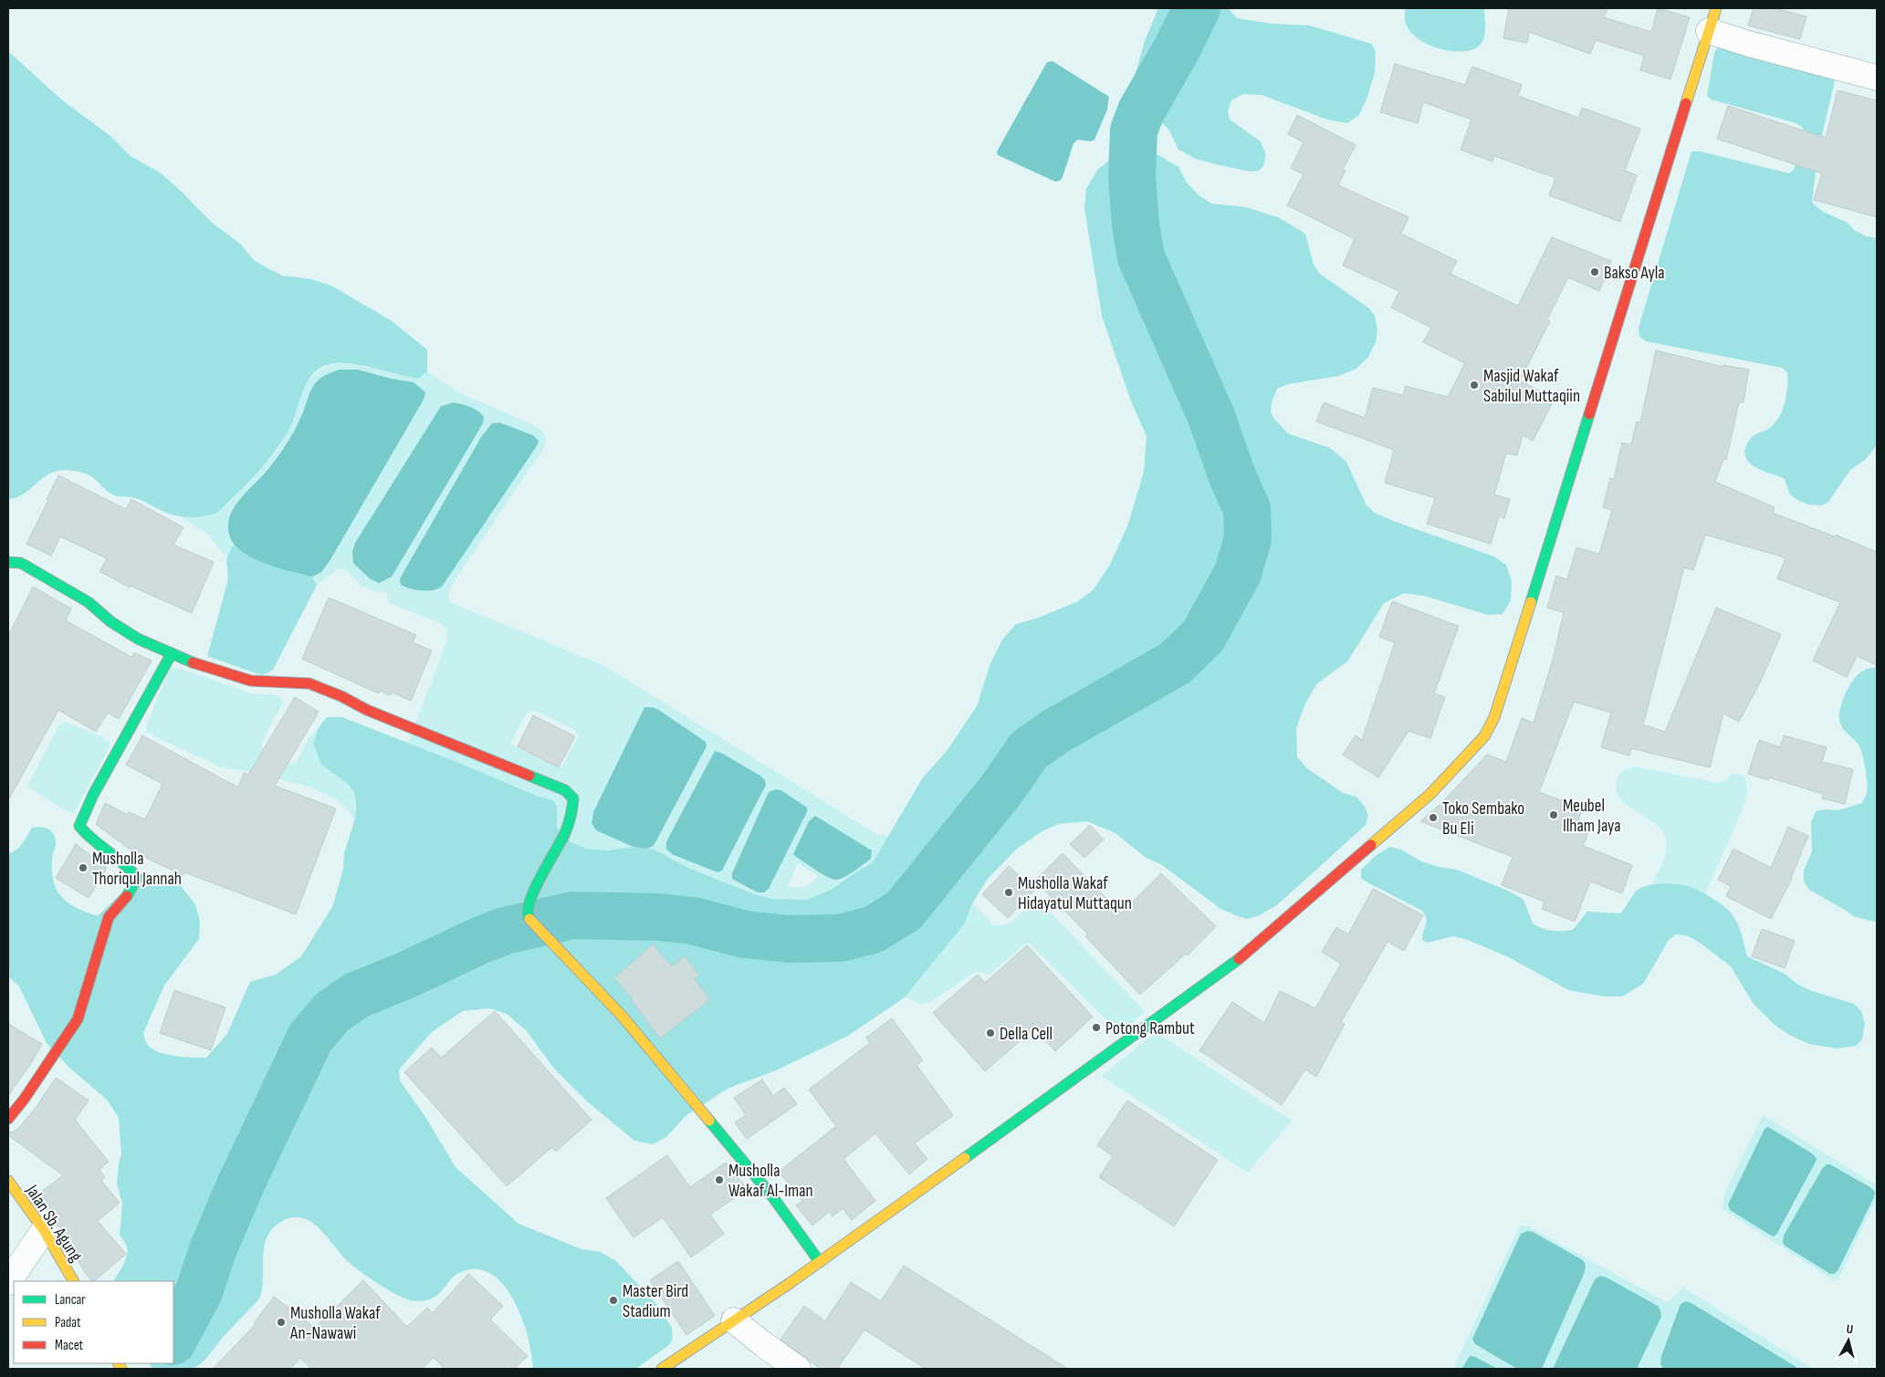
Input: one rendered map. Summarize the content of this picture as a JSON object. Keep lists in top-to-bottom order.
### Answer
{
  "streets": {
    "street": ["Jalan Sb. Agung"]
  },
  "places": [
    "Bakso Ayla",
    "Masjid Wakaf Sabilul Muttaqiin",
    "Meubel Ilham Jaya",
    "Toko Sembako Bu Eli",
    "Musholla Thoriqul Jannah",
    "Musholla Wakaf Hidayatul Muttaqun",
    "Potong Rambut",
    "Della Cell",
    "Musholla Wakaf Al-Iman",
    "Master Bird Stadium",
    "Musholla Wakaf An-Nawawi"
  ],
  "legend": ["Lancar", "Padat", "Macet"],
  "north": "top"
}
